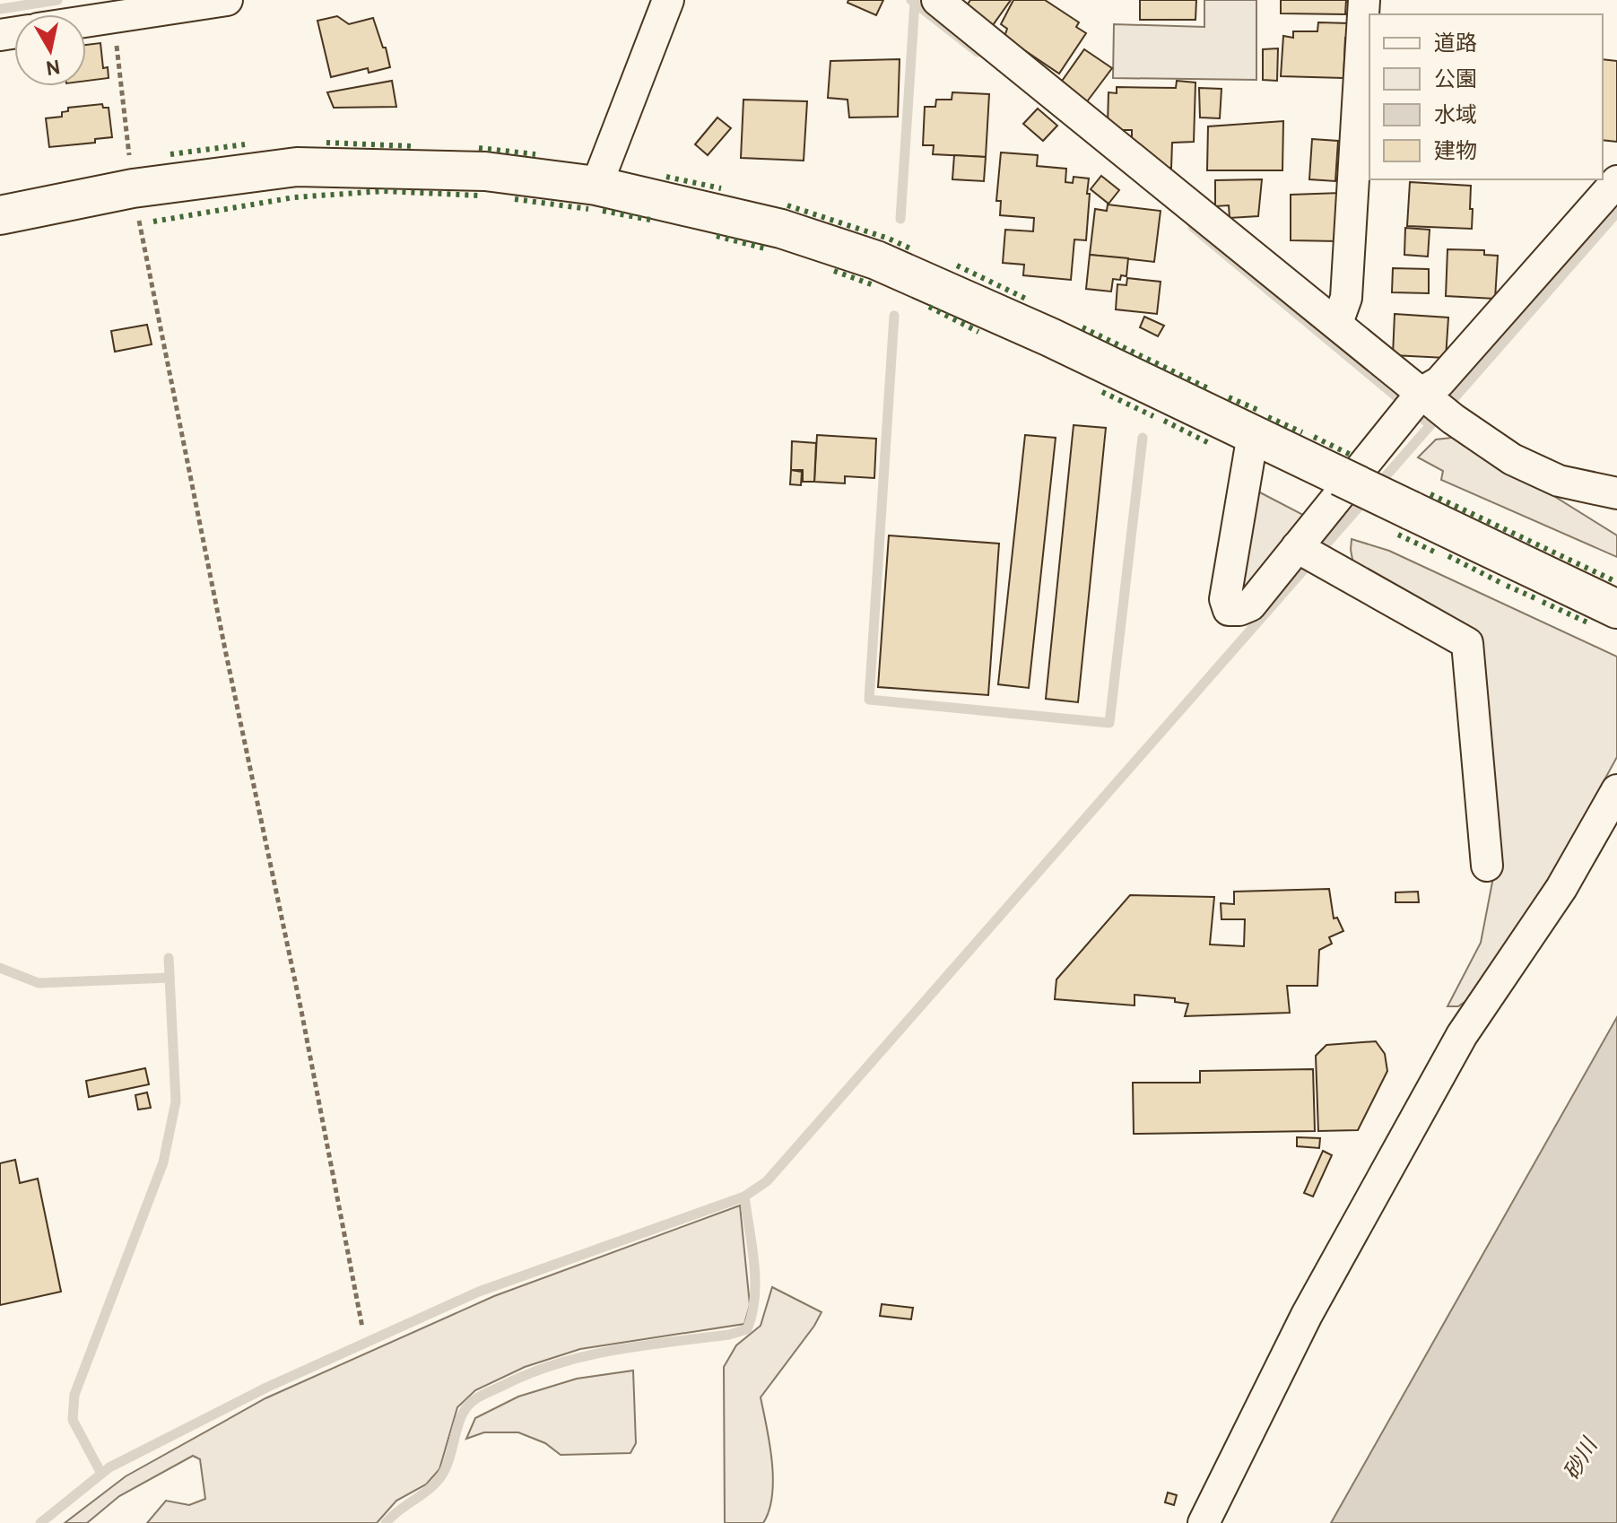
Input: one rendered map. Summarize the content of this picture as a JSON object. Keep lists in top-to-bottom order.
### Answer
{
  "water": ["砂川"],
  "legend": [
    "道路",
    "公園",
    "水域",
    "建物"
  ],
  "north": "bottom"
}
